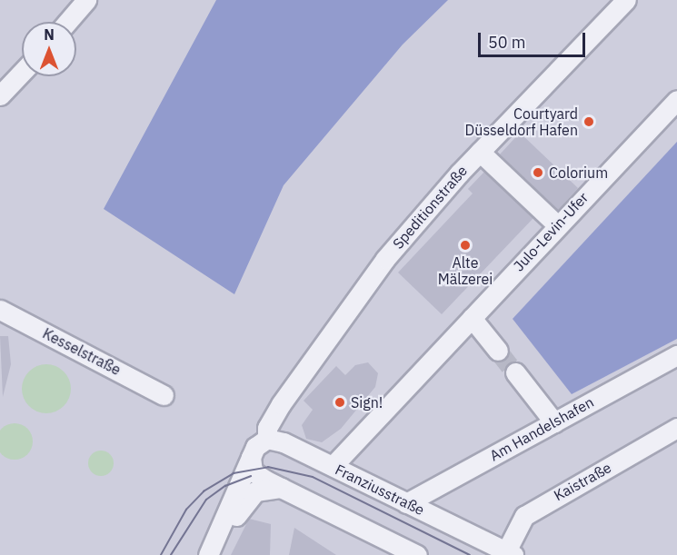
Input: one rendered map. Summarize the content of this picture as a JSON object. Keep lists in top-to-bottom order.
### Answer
{
  "streets": {
    "street": [
      "Speditionstraße",
      "Julo-Levin-Ufer",
      "Kesselstraße",
      "Am Handelshafen",
      "Kaistraße",
      "Franziusstraße"
    ]
  },
  "crossings": [
    ["Speditionstraße", "Franziusstraße"],
    ["Julo-Levin-Ufer", "Franziusstraße"],
    ["Am Handelshafen", "Franziusstraße"],
    ["Kaistraße", "Franziusstraße"]
  ],
  "places": [
    "Courtyard Düsseldorf Hafen",
    "Colorium",
    "Alte Mälzerei",
    "Sign!"
  ],
  "scale_bar": "50 m",
  "north": "top"
}
